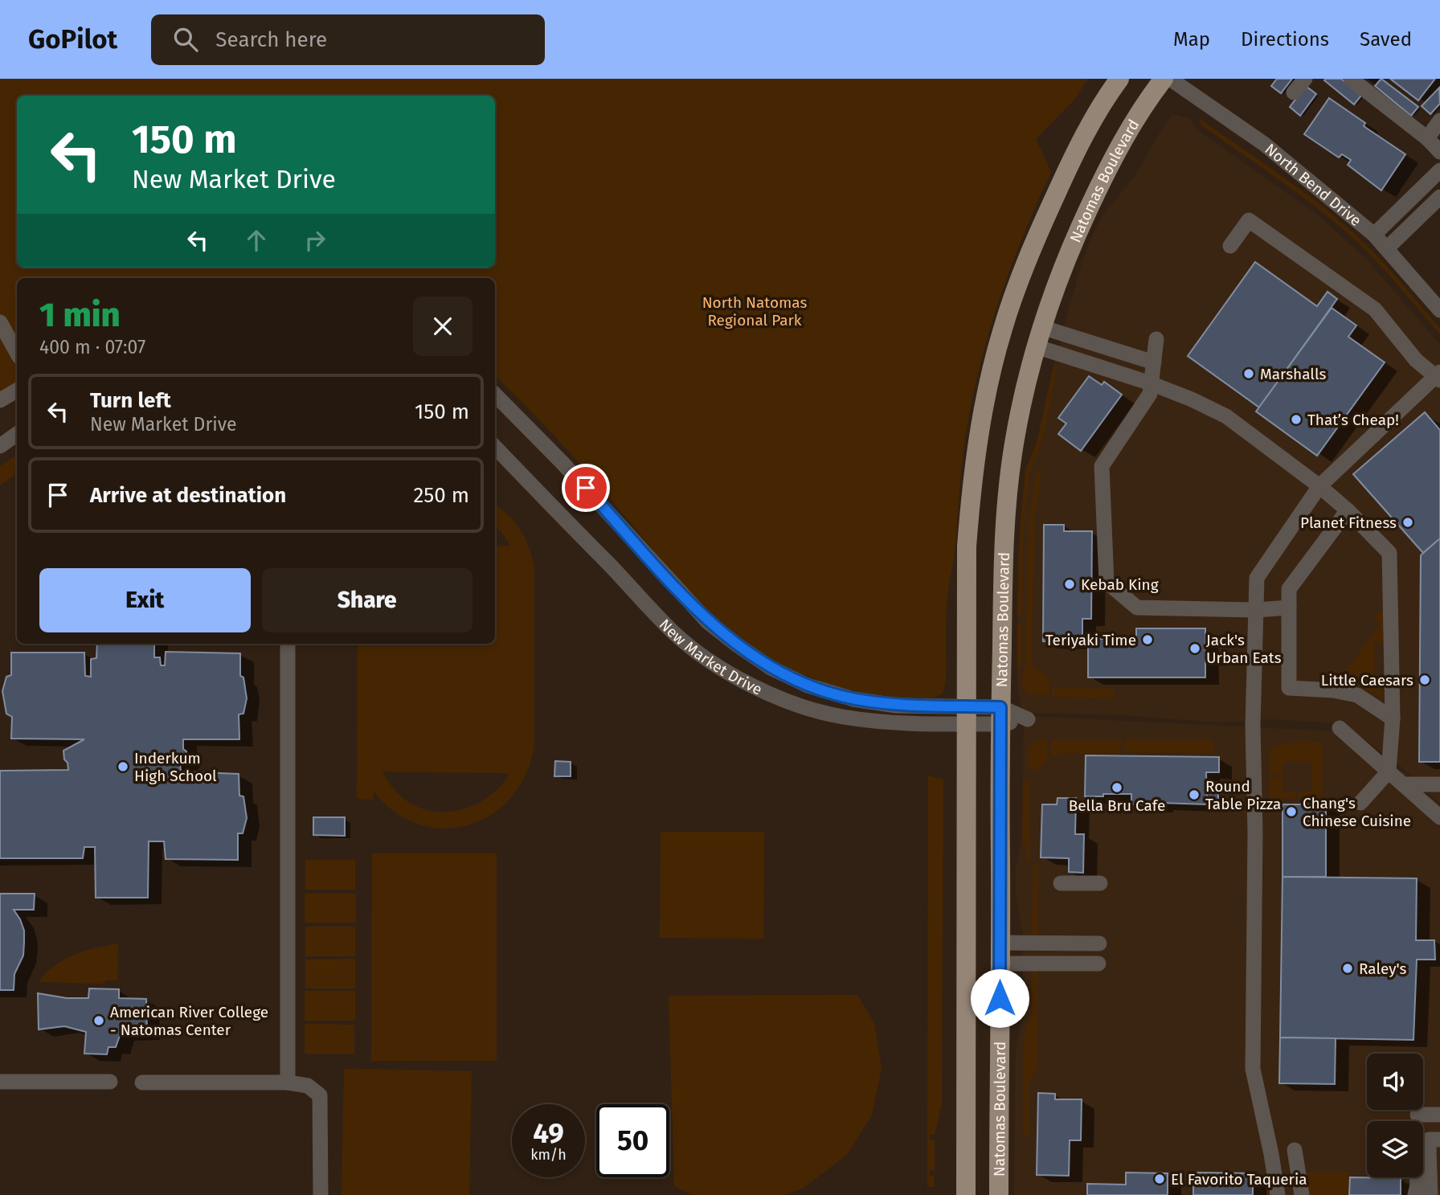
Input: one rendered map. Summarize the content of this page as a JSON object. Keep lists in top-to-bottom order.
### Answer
{
  "streets": {
    "main road": ["Natomas Boulevard"],
    "street": ["North Bend Drive", "New Market Drive"]
  },
  "crossings": [
    ["Natomas Boulevard", "New Market Drive"]
  ],
  "parks": ["North Natomas Regional Park"],
  "places": [
    "Marshalls",
    "That’s Cheap!",
    "Planet Fitness",
    "Kebab King",
    "Teriyaki Time",
    "Jack's Urban Eats",
    "Little Caesars",
    "Inderkum High School",
    "Bella Bru Cafe",
    "Round Table Pizza",
    "Chang's Chinese Cuisine",
    "Raley's",
    "American River College - Natomas Center",
    "El Favorito Taqueria"
  ],
  "page": {
    "header": "GoPilot",
    "search": "Search here",
    "nav": ["Map", "Directions", "Saved"],
    "turn": ["150 m", "New Market Drive"],
    "heading": ["1 min", "400 m · 07:07"],
    "list": [
      {
        "name": "Turn left",
        "note": "New Market Drive",
        "value": "150 m"
      },
      {
        "name": "Arrive at destination",
        "value": "250 m"
      }
    ],
    "buttons": ["Exit", "Share"],
    "speed": "49 km/h",
    "limit": "50"
  }
}
